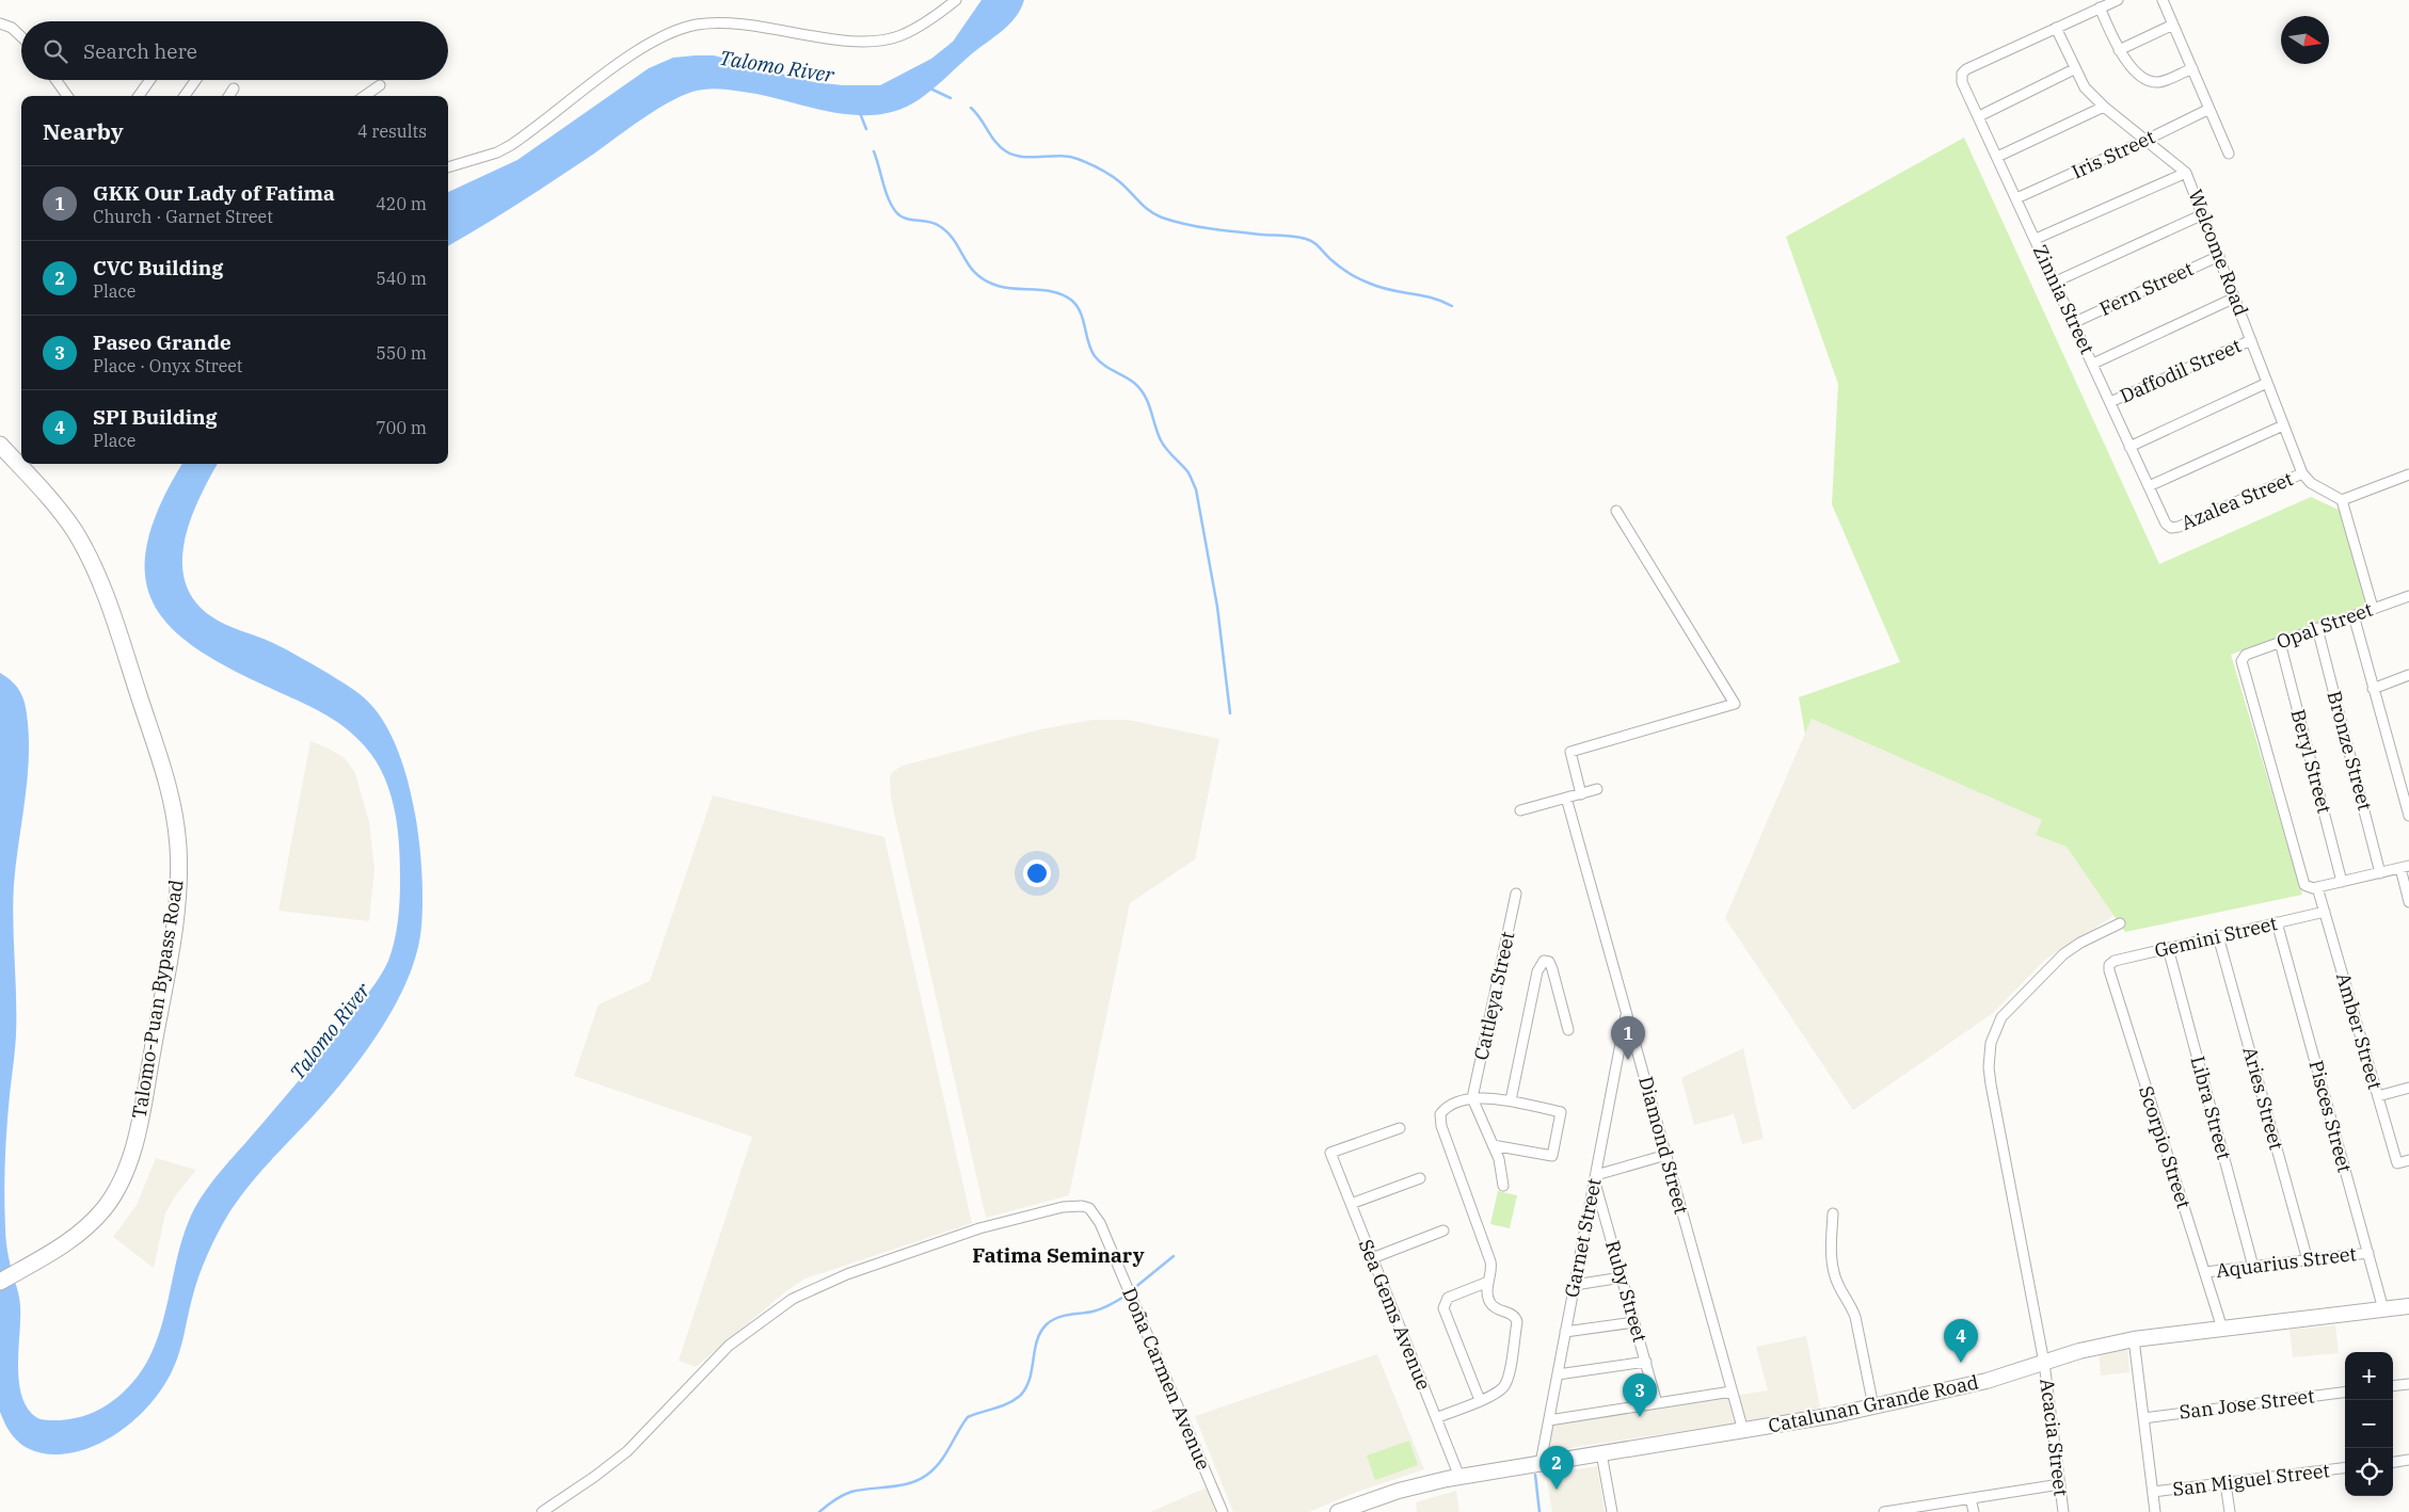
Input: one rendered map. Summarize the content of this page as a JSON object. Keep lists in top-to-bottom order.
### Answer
{
  "streets": {
    "highway": ["Talomo-Puan Bypass Road"],
    "main road": ["Catalunan Grande Road"],
    "street": [
      "Iris Street",
      "Welcome Road",
      "Fern Street",
      "Zinnia Street",
      "Daffodil Street",
      "Azalea Street",
      "Opal Street",
      "Bronze Street",
      "Beryl Street",
      "Gemini Street",
      "Cattleya Street",
      "Amber Street",
      "Aries Street",
      "Libra Street",
      "Pisces Street",
      "Diamond Street",
      "Scorpio Street",
      "Garnet Street",
      "Aquarius Street",
      "Ruby Street",
      "Sea Gems Avenue",
      "Doña Carmen Avenue",
      "San Jose Street",
      "Acacia Street",
      "San Miguel Street"
    ]
  },
  "crossings": [
    ["Iris Street", "Welcome Road"],
    ["Iris Street", "Zinnia Street"],
    ["Welcome Road", "Fern Street"],
    ["Welcome Road", "Zinnia Street"],
    ["Welcome Road", "Daffodil Street"],
    ["Welcome Road", "Azalea Street"],
    ["Fern Street", "Zinnia Street"],
    ["Zinnia Street", "Daffodil Street"],
    ["Zinnia Street", "Azalea Street"],
    ["Opal Street", "Bronze Street"],
    ["Opal Street", "Beryl Street"],
    ["Opal Street", "Amber Street"],
    ["Gemini Street", "Amber Street"],
    ["Gemini Street", "Aries Street"],
    ["Gemini Street", "Libra Street"],
    ["Gemini Street", "Pisces Street"],
    ["Gemini Street", "Scorpio Street"],
    ["Aries Street", "Aquarius Street"],
    ["Libra Street", "Aquarius Street"],
    ["Pisces Street", "Aquarius Street"],
    ["Pisces Street", "Catalunan Grande Road"],
    ["Diamond Street", "Garnet Street"],
    ["Diamond Street", "Catalunan Grande Road"],
    ["Scorpio Street", "Aquarius Street"],
    ["Scorpio Street", "Catalunan Grande Road"],
    ["Garnet Street", "Ruby Street"],
    ["Garnet Street", "Catalunan Grande Road"],
    ["Sea Gems Avenue", "Catalunan Grande Road"],
    ["Catalunan Grande Road", "Acacia Street"]
  ],
  "districts": ["Fatima Seminary"],
  "water": ["Talomo River"],
  "north": "right",
  "page": {
    "search": "Search here",
    "heading": ["Nearby", "4 results"],
    "list": [
      {
        "mark": "1",
        "name": "GKK Our Lady of Fatima",
        "note": "Church · Garnet Street",
        "value": "420 m"
      },
      {
        "mark": "2",
        "name": "CVC Building",
        "note": "Place",
        "value": "540 m"
      },
      {
        "mark": "3",
        "name": "Paseo Grande",
        "note": "Place · Onyx Street",
        "value": "550 m"
      },
      {
        "mark": "4",
        "name": "SPI Building",
        "note": "Place",
        "value": "700 m"
      }
    ],
    "pins": [
      "1",
      "4",
      "3",
      "2"
    ],
    "map_buttons": ["+", "−"]
  }
}
